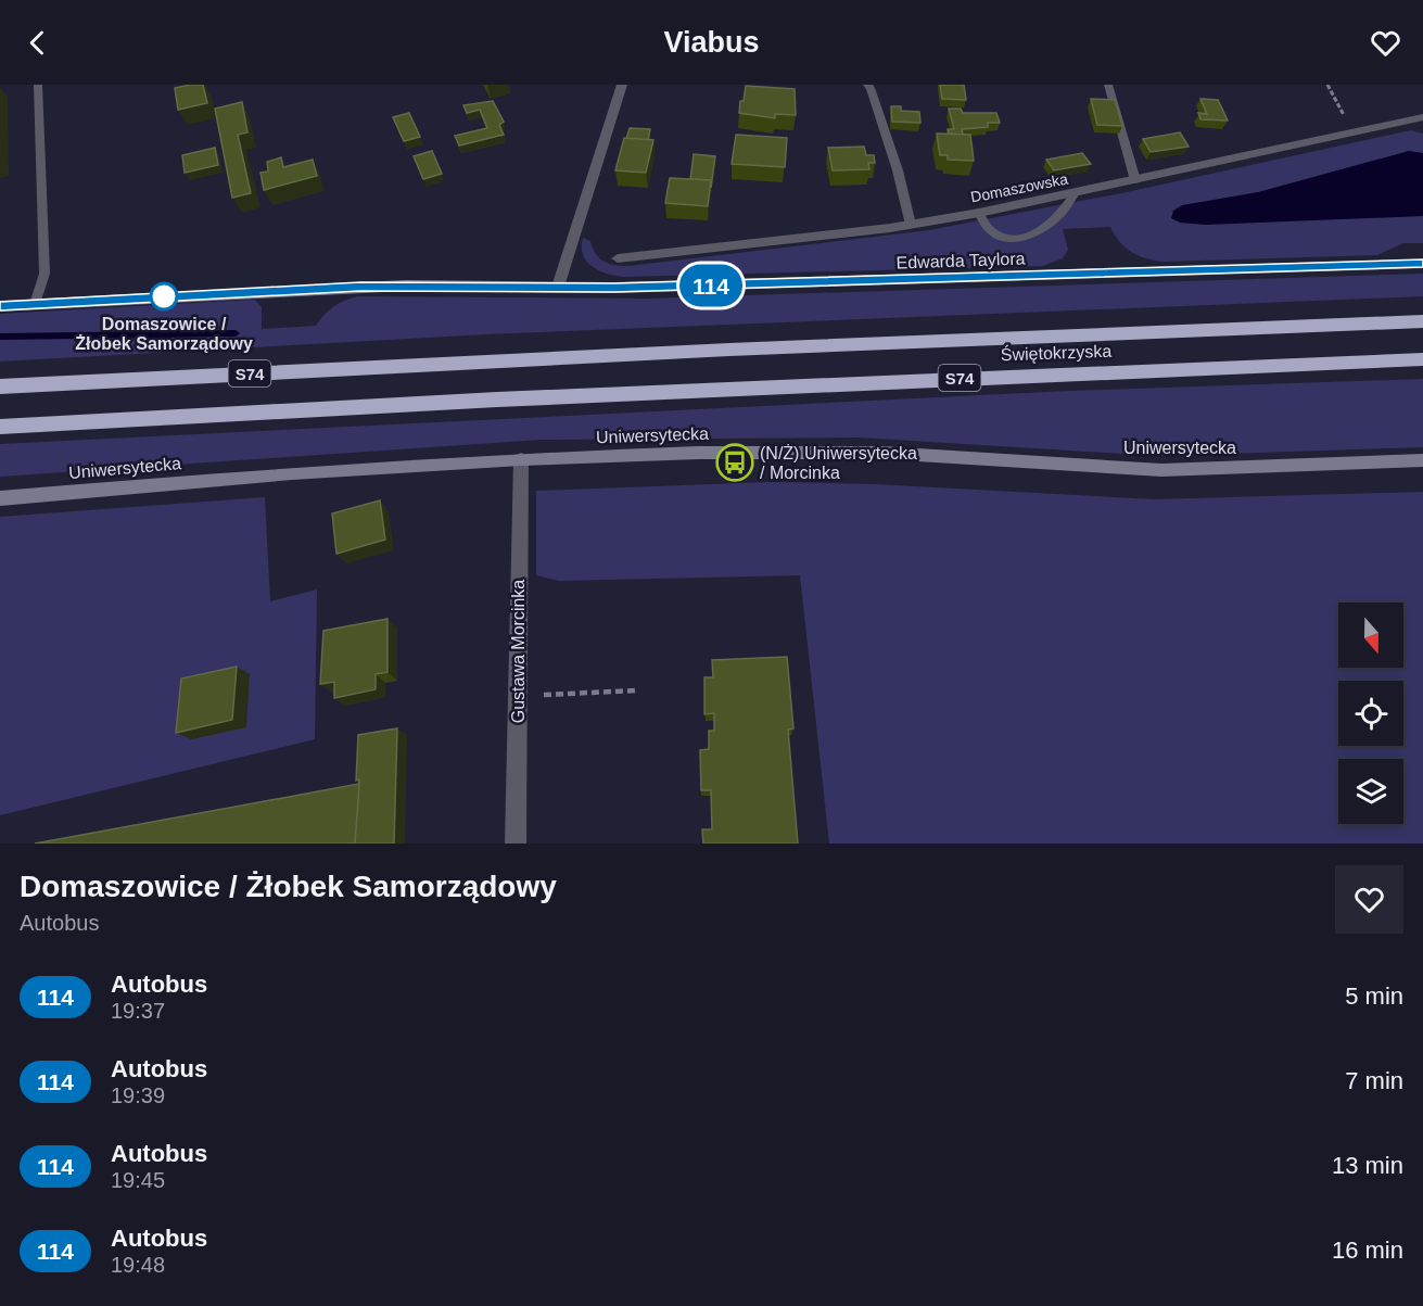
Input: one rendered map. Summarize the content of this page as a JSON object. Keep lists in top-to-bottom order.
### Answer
{
  "streets": {
    "highway": ["Świętokrzyska", "S74"],
    "street": [
      "Domaszowska",
      "Edwarda Taylora",
      "Uniwersytecka",
      "Gustawa Morcinka"
    ]
  },
  "crossings": [
    ["Uniwersytecka", "Gustawa Morcinka"]
  ],
  "places": {
    "other": ["Domaszowice / Żłobek Samorządowy"],
    "bus stop": ["(N/Ż) Uniwersytecka / Morcinka"]
  },
  "lines": ["bus line 114"],
  "north": "bottom",
  "page": {
    "header": "Viabus",
    "on_map": "114",
    "heading": ["Domaszowice / Żłobek Samorządowy", "Autobus"],
    "list": [
      {
        "mark": "114",
        "name": "Autobus",
        "note": "19:37",
        "value": "5 min"
      },
      {
        "mark": "114",
        "name": "Autobus",
        "note": "19:39",
        "value": "7 min"
      },
      {
        "mark": "114",
        "name": "Autobus",
        "note": "19:45",
        "value": "13 min"
      },
      {
        "mark": "114",
        "name": "Autobus",
        "note": "19:48",
        "value": "16 min"
      }
    ]
  }
}
